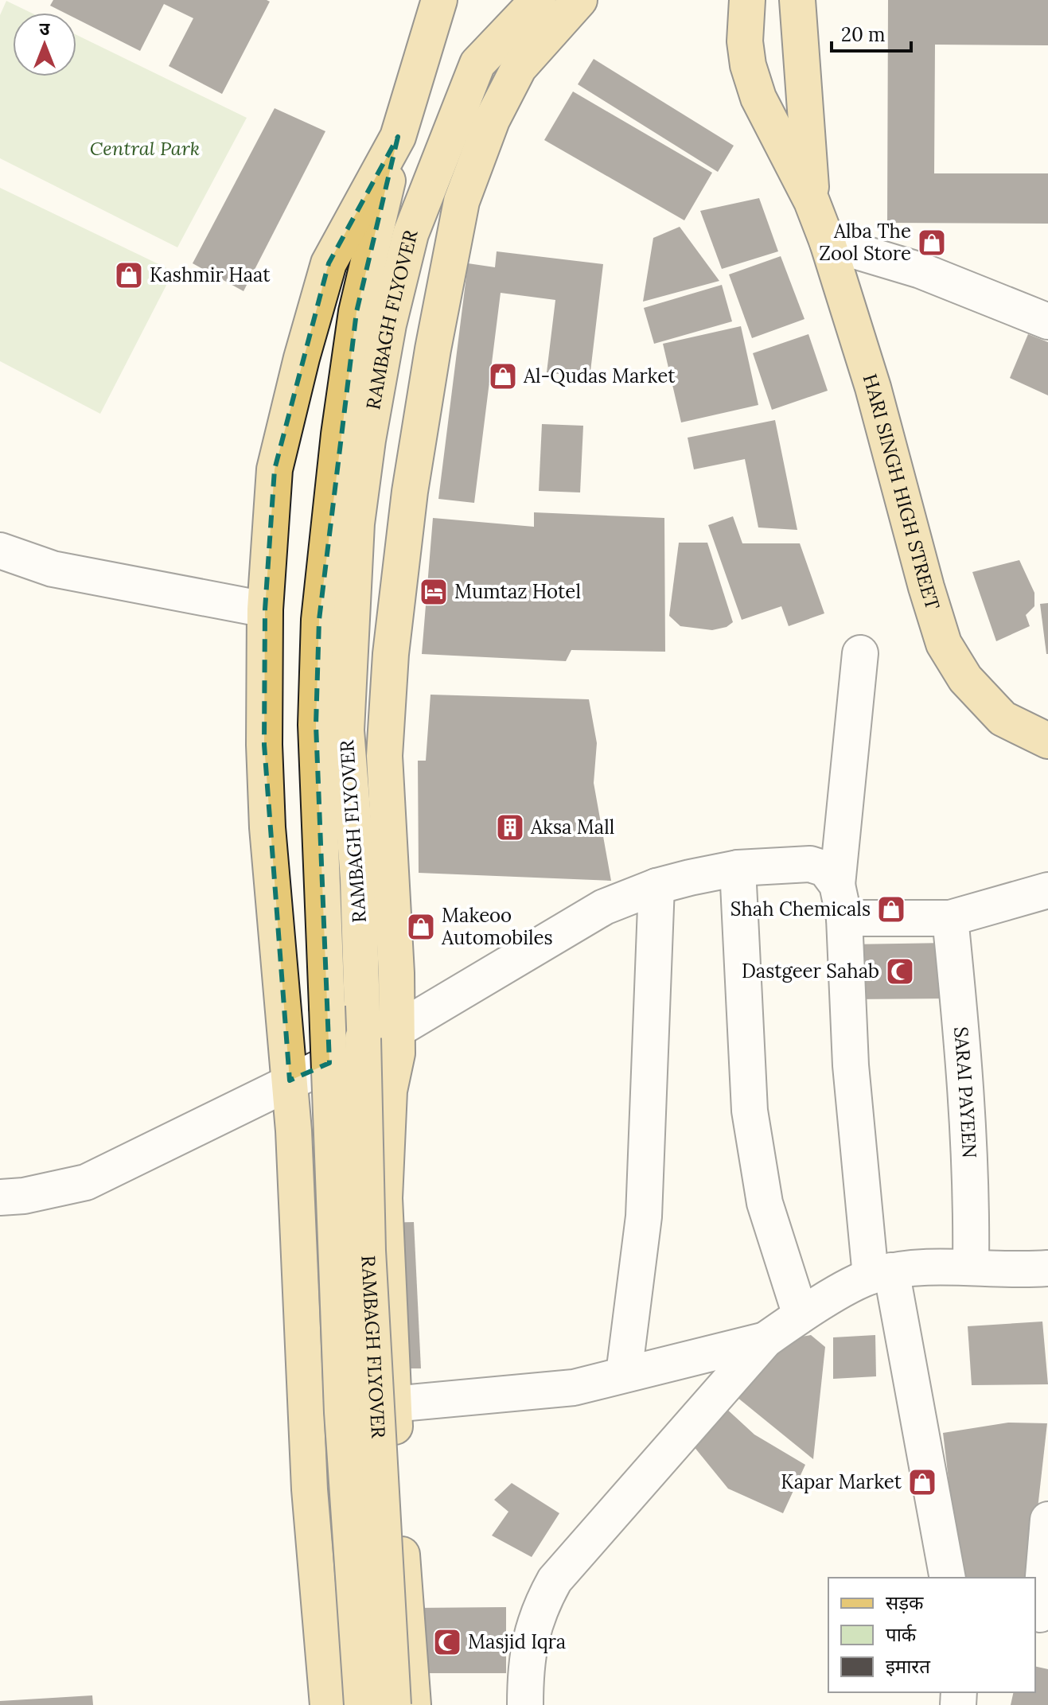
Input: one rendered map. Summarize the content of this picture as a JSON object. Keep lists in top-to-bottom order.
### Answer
{
  "streets": {
    "main road": ["RAMBAGH FLYOVER", "HARI SINGH HIGH STREET"],
    "street": ["SARAI PAYEEN"]
  },
  "parks": ["Central Park"],
  "places": {
    "shop": [
      "Alba The Zool Store",
      "Kashmir Haat",
      "Al-Qudas Market",
      "Shah Chemicals",
      "Makeoo Automobiles",
      "Kapar Market"
    ],
    "hotel": ["Mumtaz Hotel"],
    "building": ["Aksa Mall"],
    "mosque": ["Dastgeer Sahab", "Masjid Iqra"]
  },
  "legend": ["सड़क", "पार्क", "इमारत"],
  "scale_bar": "20 m",
  "north": "top"
}
